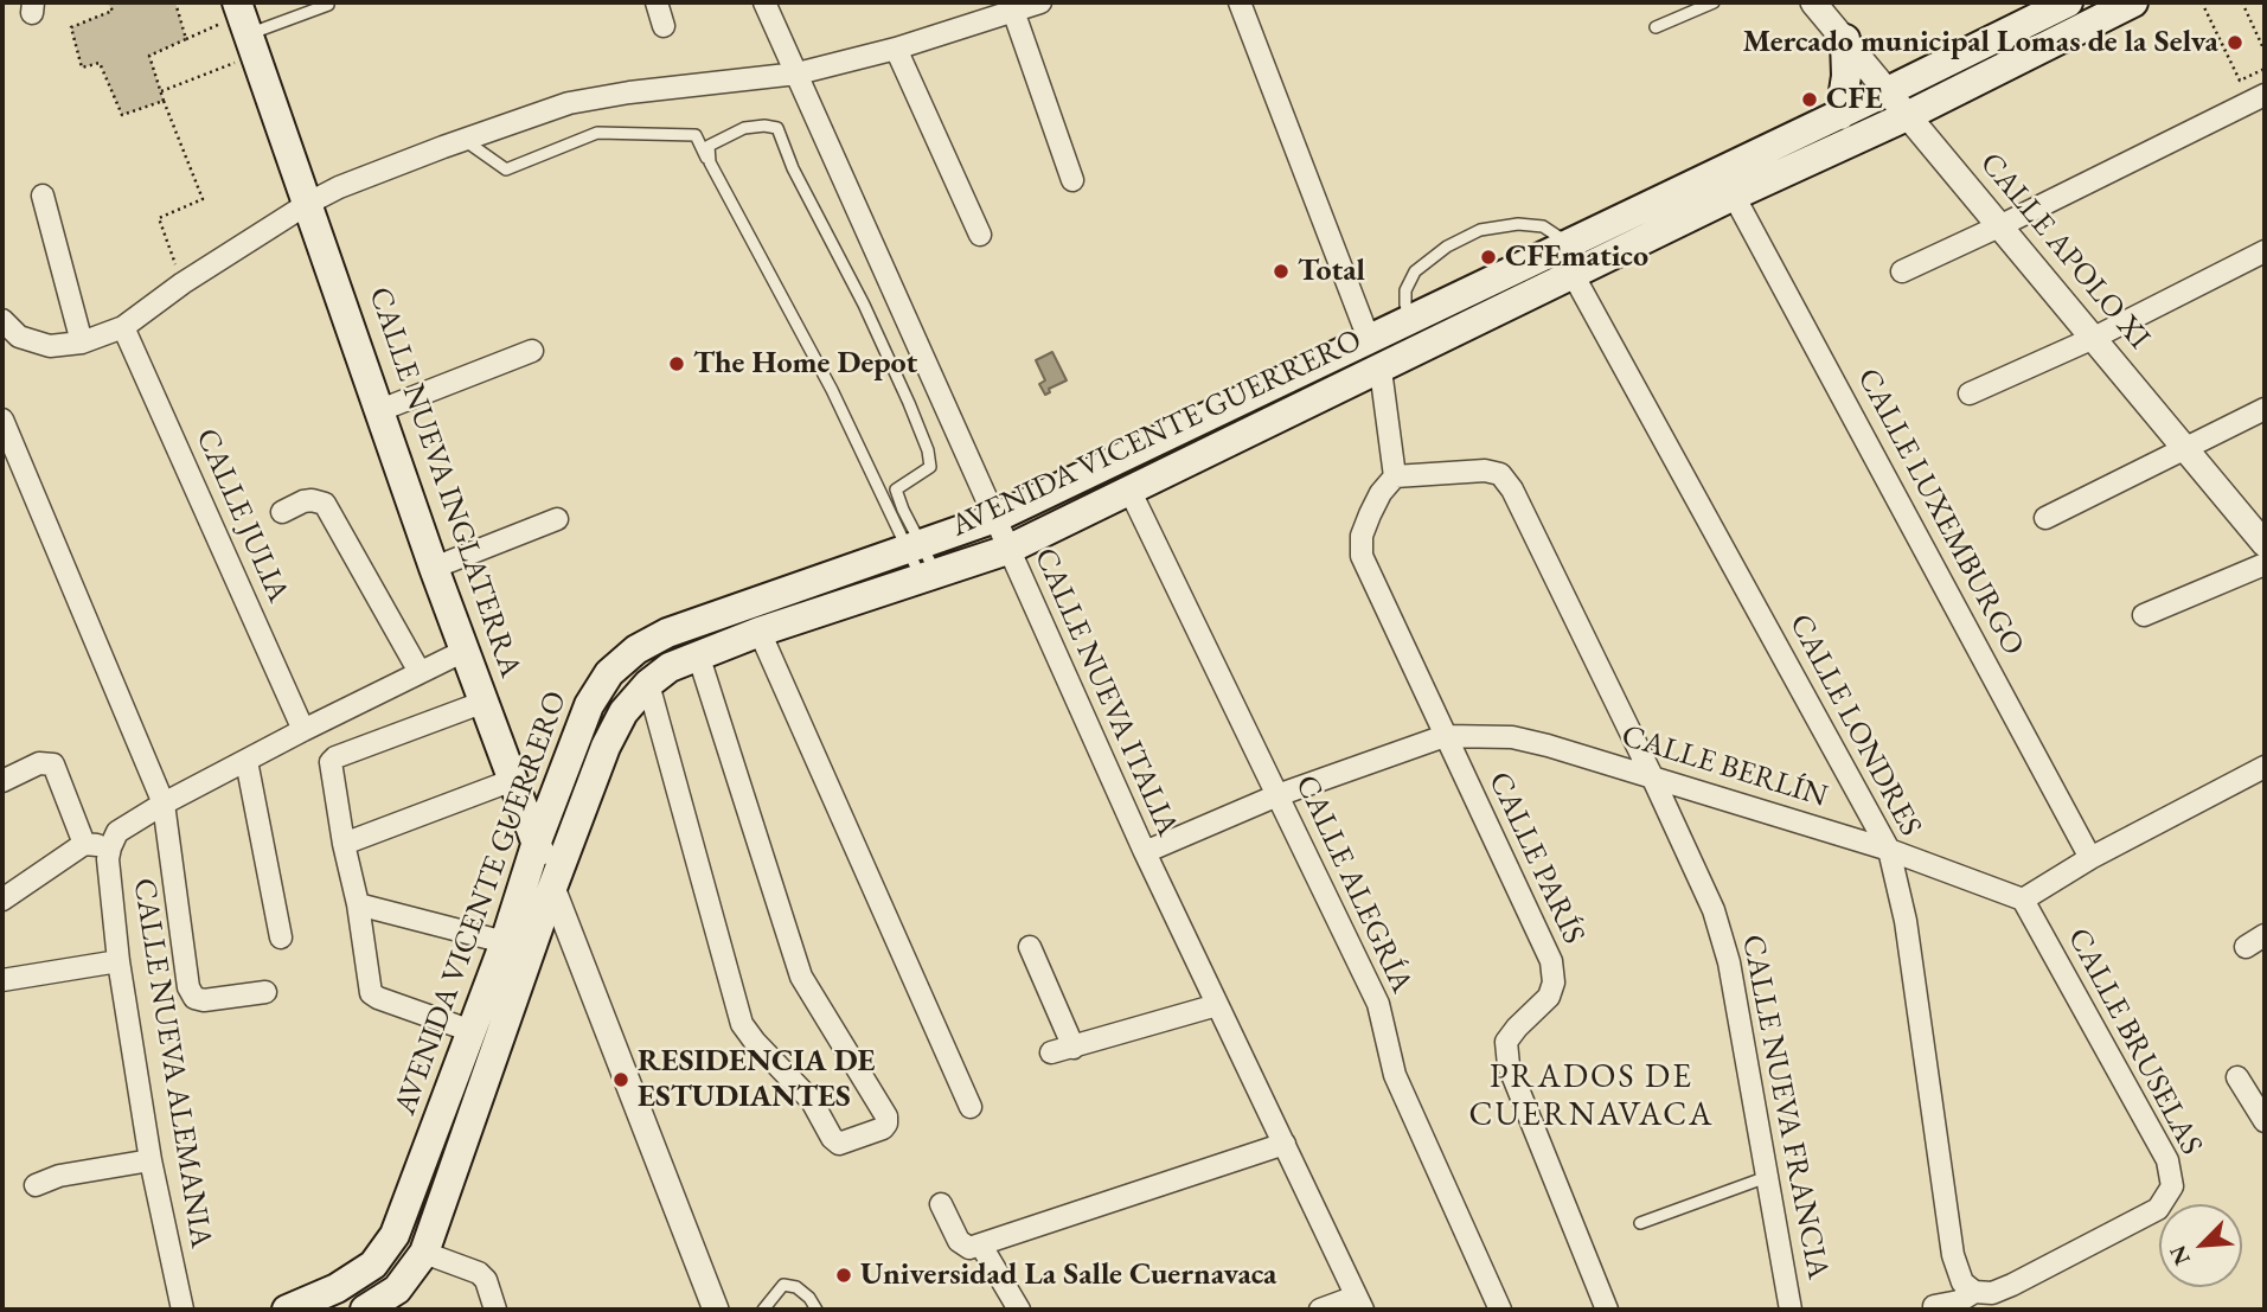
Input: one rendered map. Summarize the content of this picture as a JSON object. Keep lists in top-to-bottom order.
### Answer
{
  "streets": {
    "main road": ["AVENIDA VICENTE GUERRERO", "CALLE NUEVA INGLATERRA"],
    "street": [
      "CALLE APOLO XI",
      "CALLE LUXEMBURGO",
      "CALLE JULIA",
      "CALLE NUEVA ITALIA",
      "CALLE LONDRES",
      "CALLE BERLÍN",
      "CALLE PARÍS",
      "CALLE ALEGRÍA",
      "CALLE BRUSELAS",
      "CALLE NUEVA ALEMANIA",
      "CALLE NUEVA FRANCIA"
    ]
  },
  "crossings": [
    ["CALLE APOLO XI", "AVENIDA VICENTE GUERRERO"],
    ["AVENIDA VICENTE GUERRERO", "CALLE NUEVA INGLATERRA"],
    ["AVENIDA VICENTE GUERRERO", "CALLE LUXEMBURGO"],
    ["AVENIDA VICENTE GUERRERO", "CALLE NUEVA ITALIA"],
    ["AVENIDA VICENTE GUERRERO", "CALLE LONDRES"],
    ["AVENIDA VICENTE GUERRERO", "CALLE ALEGRÍA"],
    ["CALLE NUEVA INGLATERRA", "CALLE NUEVA ALEMANIA"],
    ["CALLE JULIA", "CALLE NUEVA ALEMANIA"],
    ["CALLE NUEVA ITALIA", "CALLE BERLÍN"],
    ["CALLE LONDRES", "CALLE BERLÍN"],
    ["CALLE LONDRES", "CALLE BRUSELAS"],
    ["CALLE BERLÍN", "CALLE PARÍS"],
    ["CALLE BERLÍN", "CALLE ALEGRÍA"],
    ["CALLE BERLÍN", "CALLE BRUSELAS"],
    ["CALLE BERLÍN", "CALLE NUEVA FRANCIA"],
    ["CALLE PARÍS", "CALLE NUEVA FRANCIA"]
  ],
  "districts": ["PRADOS DE CUERNAVACA"],
  "places": [
    "Mercado municipal Lomas de la Selva",
    "CFE",
    "CFEmatico",
    "Total",
    "The Home Depot",
    "RESIDENCIA DE ESTUDIANTES",
    "Universidad La Salle Cuernavaca"
  ],
  "north": "bottom left"
}
